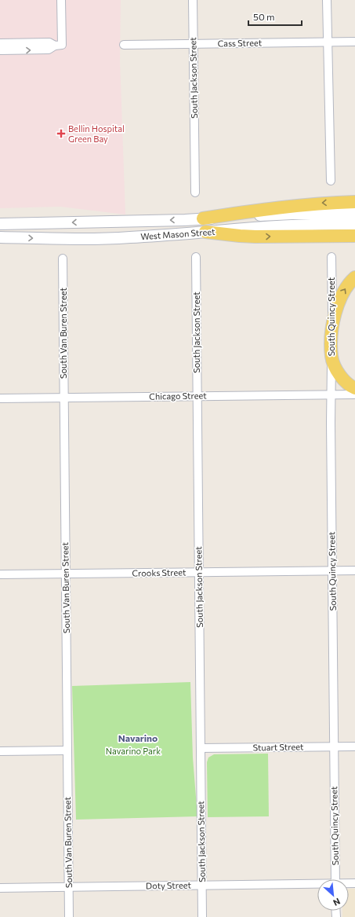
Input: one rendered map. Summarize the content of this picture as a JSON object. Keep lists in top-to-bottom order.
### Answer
{
  "streets": {
    "main road": ["West Mason Street", "South Quincy Street"],
    "street": [
      "Cass Street",
      "South Jackson Street",
      "South Van Buren Street",
      "Chicago Street",
      "Crooks Street",
      "Stuart Street",
      "Doty Street"
    ]
  },
  "crossings": [
    ["Cass Street", "South Jackson Street"],
    ["South Jackson Street", "Chicago Street"],
    ["South Jackson Street", "Crooks Street"],
    ["South Jackson Street", "Stuart Street"],
    ["South Jackson Street", "Doty Street"],
    ["South Quincy Street", "Chicago Street"],
    ["South Quincy Street", "Crooks Street"],
    ["South Quincy Street", "Stuart Street"],
    ["South Van Buren Street", "Chicago Street"],
    ["South Van Buren Street", "Crooks Street"],
    ["South Van Buren Street", "Doty Street"]
  ],
  "districts": ["Navarino"],
  "parks": ["Navarino Park"],
  "places": {
    "health": ["Bellin Hospital Green Bay"]
  },
  "scale_bar": "50 m",
  "north": "bottom right"
}
